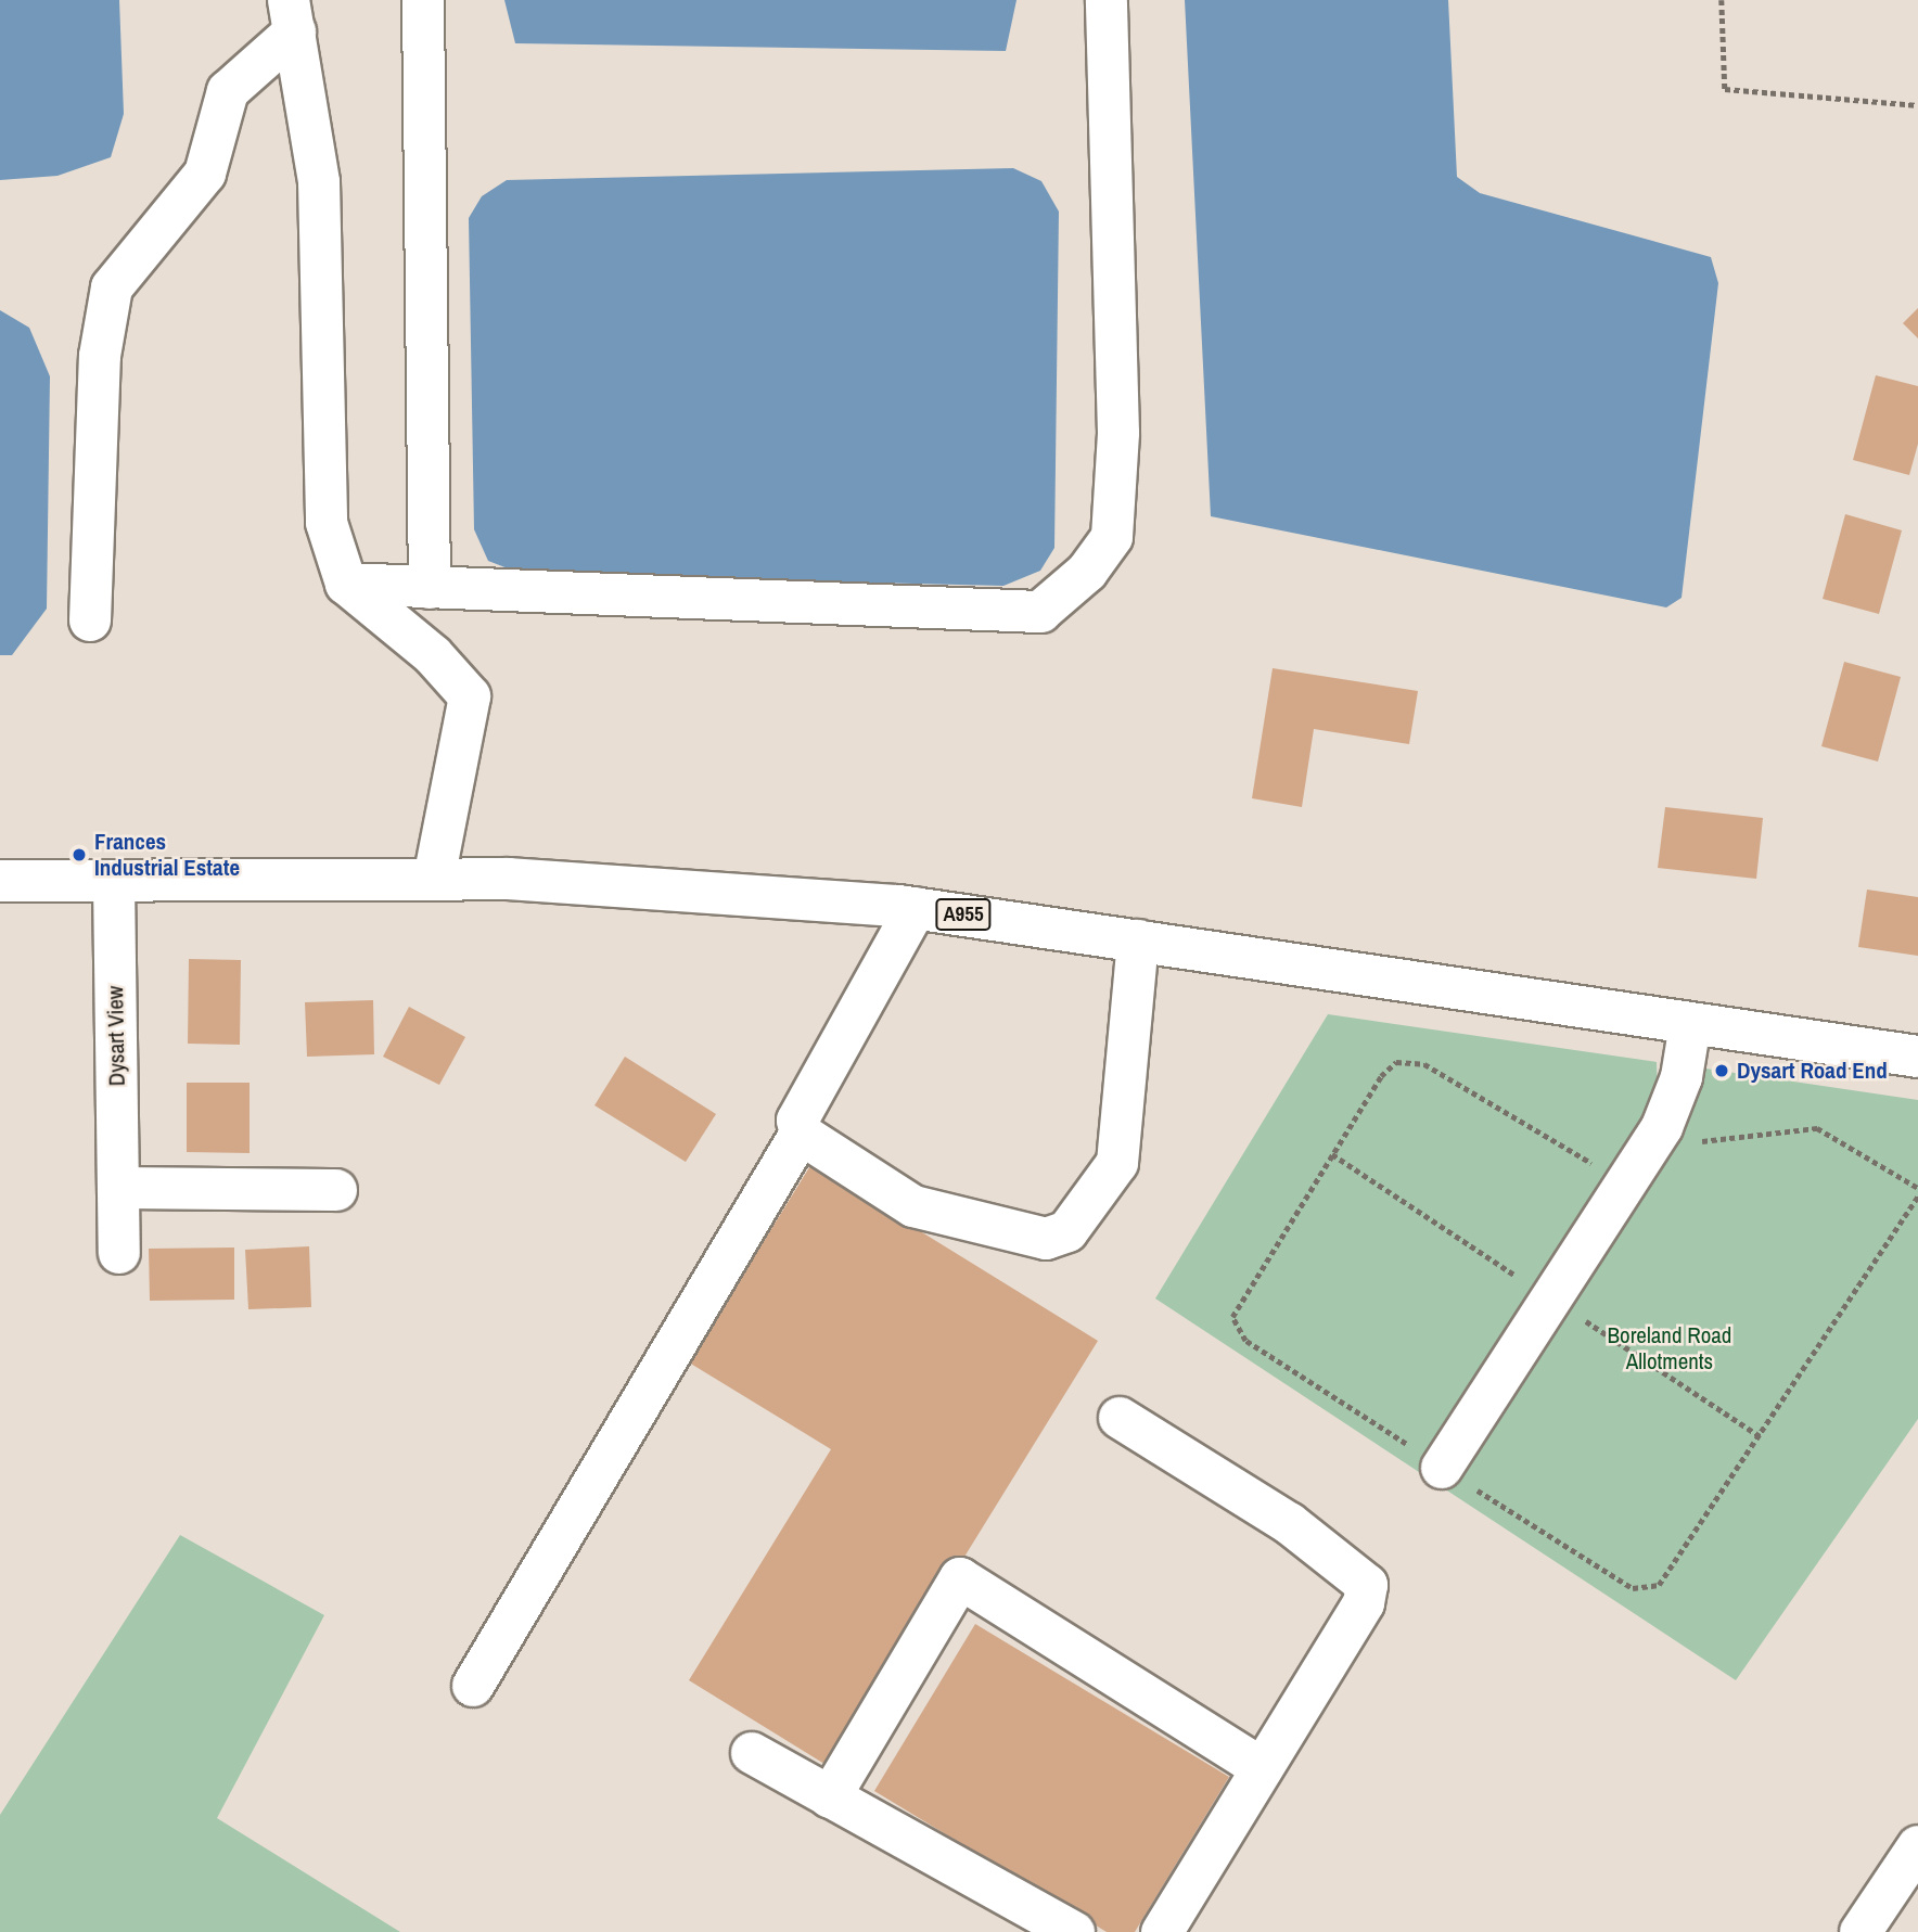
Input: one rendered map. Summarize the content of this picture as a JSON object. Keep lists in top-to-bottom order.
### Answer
{
  "streets": {
    "main road": ["A955", "Dysart View"]
  },
  "crossings": [
    ["A955", "Dysart View"]
  ],
  "parks": ["Boreland Road Allotments"],
  "places": ["Frances Industrial Estate", "Dysart Road End"]
}
